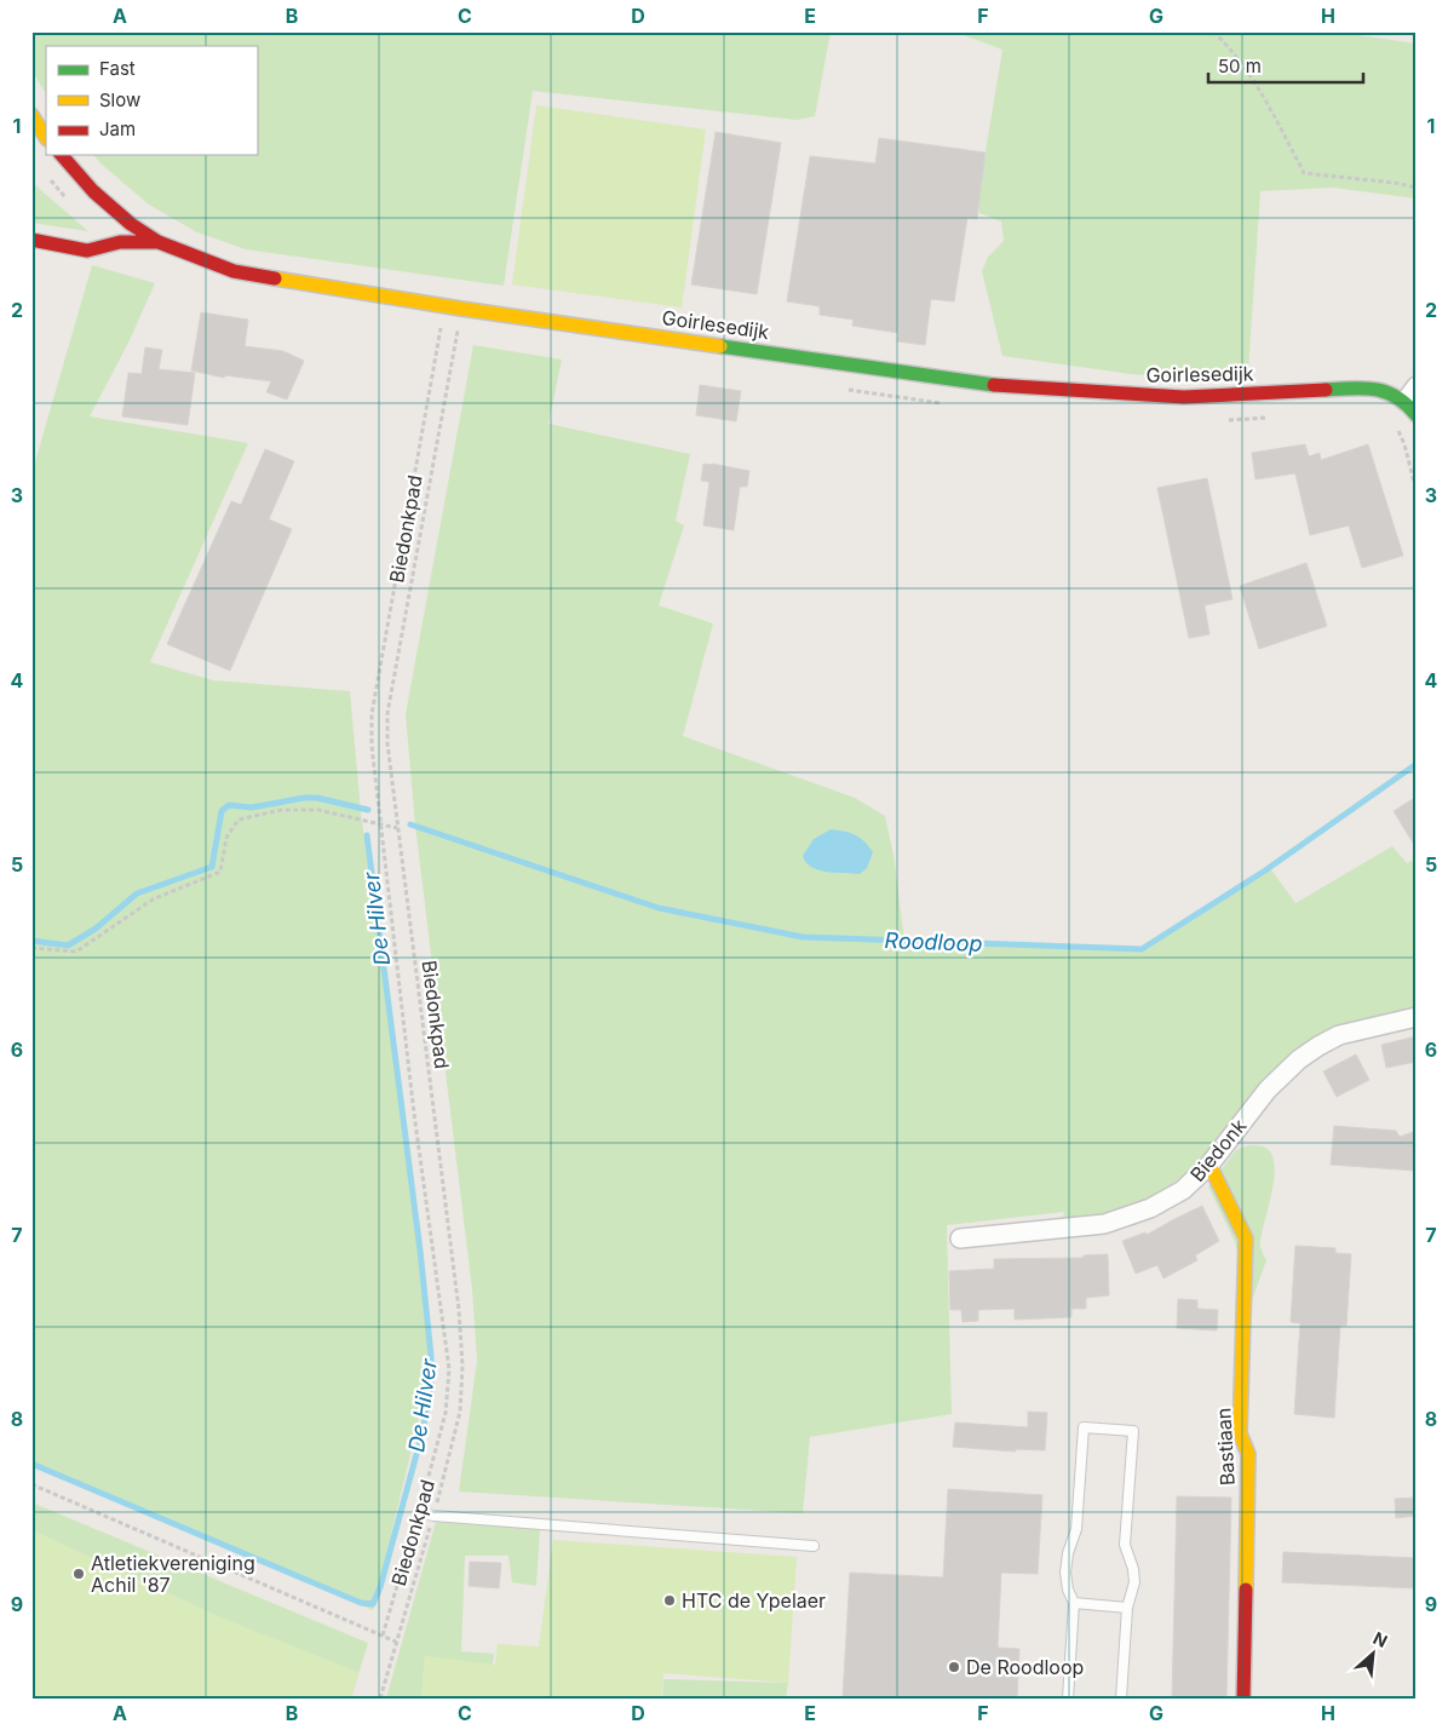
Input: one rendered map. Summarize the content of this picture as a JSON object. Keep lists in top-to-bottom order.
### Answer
{
  "streets": {
    "street": ["Goirlesedijk", "Biedonk", "Bastiaan"],
    "path": ["Biedonkpad"]
  },
  "crossings": [
    ["Goirlesedijk", "Biedonkpad"],
    ["Biedonk", "Bastiaan"]
  ],
  "water": ["De Hilver", "Roodloop"],
  "places": ["Atletiekvereniging Achil '87", "HTC de Ypelaer", "De Roodloop"],
  "legend": ["Fast", "Slow", "Jam"],
  "scale_bar": "50 m",
  "north": "top right",
  "grid": {
    "columns": [
      "A",
      "B",
      "C",
      "D",
      "E",
      "F",
      "G",
      "H"
    ],
    "rows": [
      "1",
      "2",
      "3",
      "4",
      "5",
      "6",
      "7",
      "8",
      "9"
    ]
  }
}
